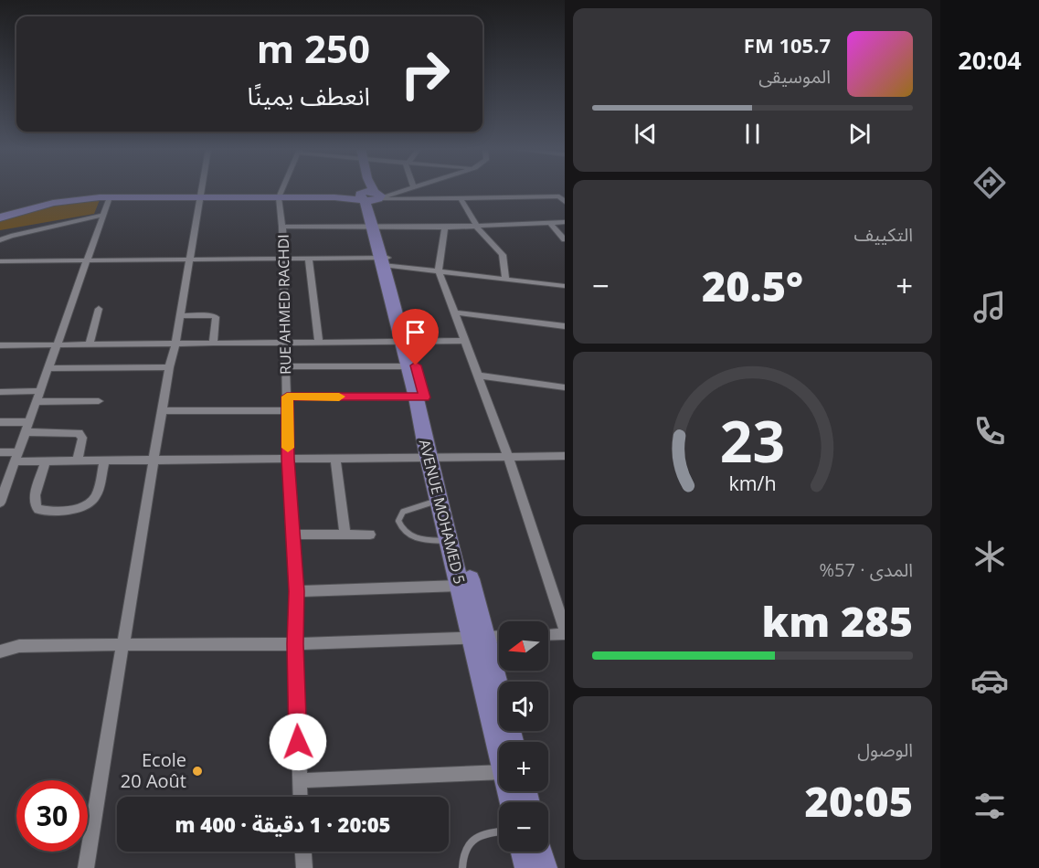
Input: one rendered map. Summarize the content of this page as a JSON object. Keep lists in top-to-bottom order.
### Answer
{
  "streets": {
    "main road": ["AVENUE MOHAMED 5"],
    "street": ["RUE AHMED RACHDI"]
  },
  "places": ["Ecole 20 Août"],
  "north": "left",
  "page": {
    "tabs": "20:04",
    "turn": ["250 m", "انعطف يمينًا"],
    "song": ["105.7 FM", "الموسيقى"],
    "tile": [
      "التكييف",
      ["المدى · 57%", "285 km"],
      ["الوصول", "20:05"]
    ],
    "heat": ["−", "20.5°", "+"],
    "map_buttons": ["+", "−"],
    "limit": "30",
    "trip": "20:05 · 1 دقيقة · 400 m",
    "gauge": ["23", "km/h"]
  }
}
